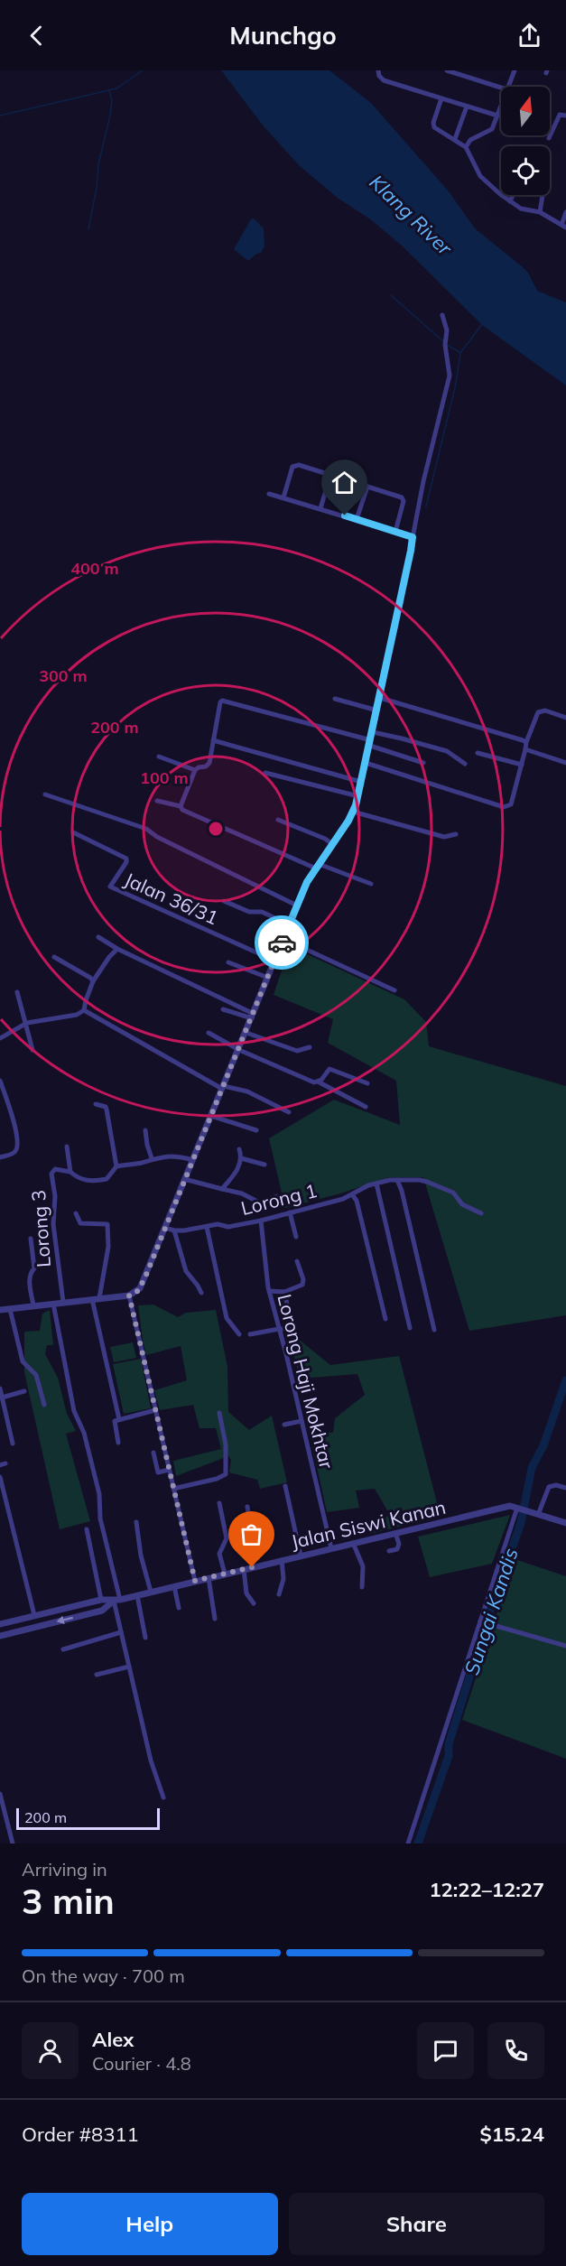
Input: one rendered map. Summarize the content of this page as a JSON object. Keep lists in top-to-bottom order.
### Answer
{
  "streets": {
    "street": [
      "Jalan 36/31",
      "Lorong 1",
      "Lorong 3",
      "Lorong Haji Mokhtar",
      "Jalan Siswi Kanan"
    ]
  },
  "crossings": [
    ["Lorong 1", "Lorong Haji Mokhtar"],
    ["Lorong Haji Mokhtar", "Jalan Siswi Kanan"]
  ],
  "water": ["Klang River", "Sungai Kandis"],
  "scale_bar": "200 m",
  "north": "top",
  "page": {
    "header": "Munchgo",
    "scale": "200 m",
    "heading": ["3 min", "Arriving in", "12:22–12:27"],
    "panel": [
      "Alex",
      "Courier · 4.8",
      "Order #8311",
      "$15.24"
    ],
    "bar": "On the way · 700 m",
    "buttons": ["Help", "Share"]
  },
  "rings": [
    "400 m",
    "300 m",
    "200 m",
    "100 m"
  ]
}
